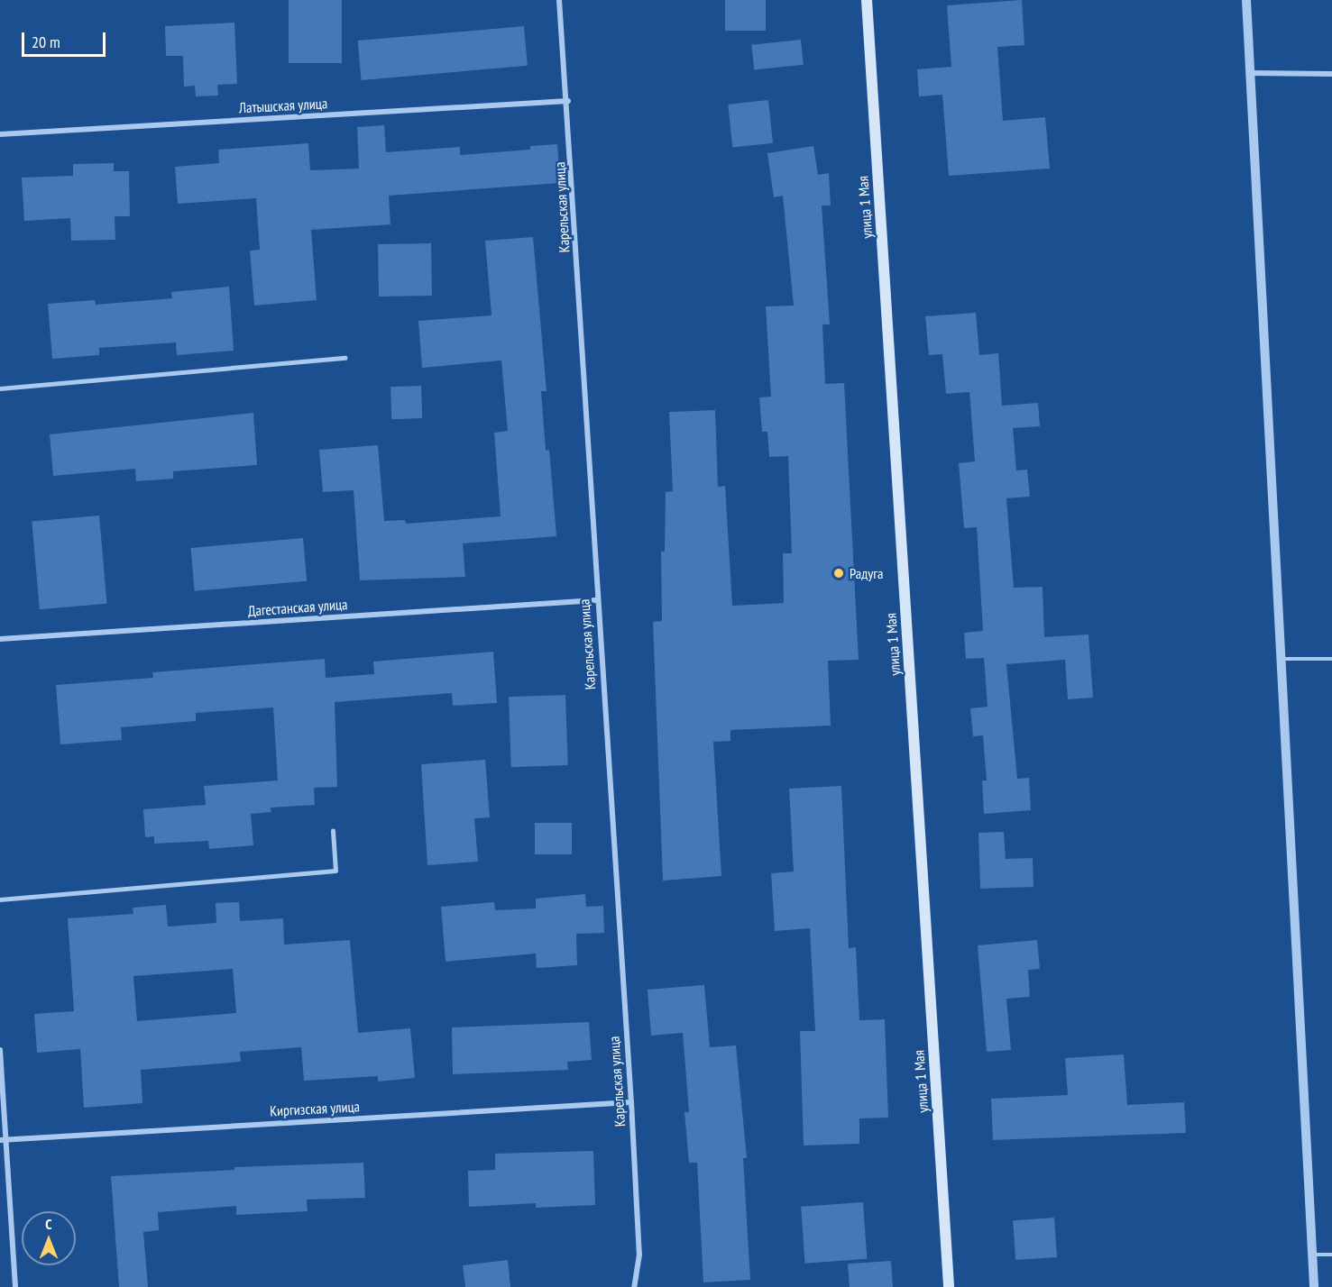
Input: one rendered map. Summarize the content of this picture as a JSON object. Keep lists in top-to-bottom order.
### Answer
{
  "streets": {
    "main road": ["улица 1 Мая"],
    "street": [
      "Латышская улица",
      "Карельская улица",
      "Дагестанская улица",
      "Киргизская улица"
    ]
  },
  "crossings": [
    ["Латышская улица", "Карельская улица"],
    ["Карельская улица", "Дагестанская улица"],
    ["Карельская улица", "Киргизская улица"]
  ],
  "places": ["Радуга"],
  "scale_bar": "20 m",
  "north": "top"
}
